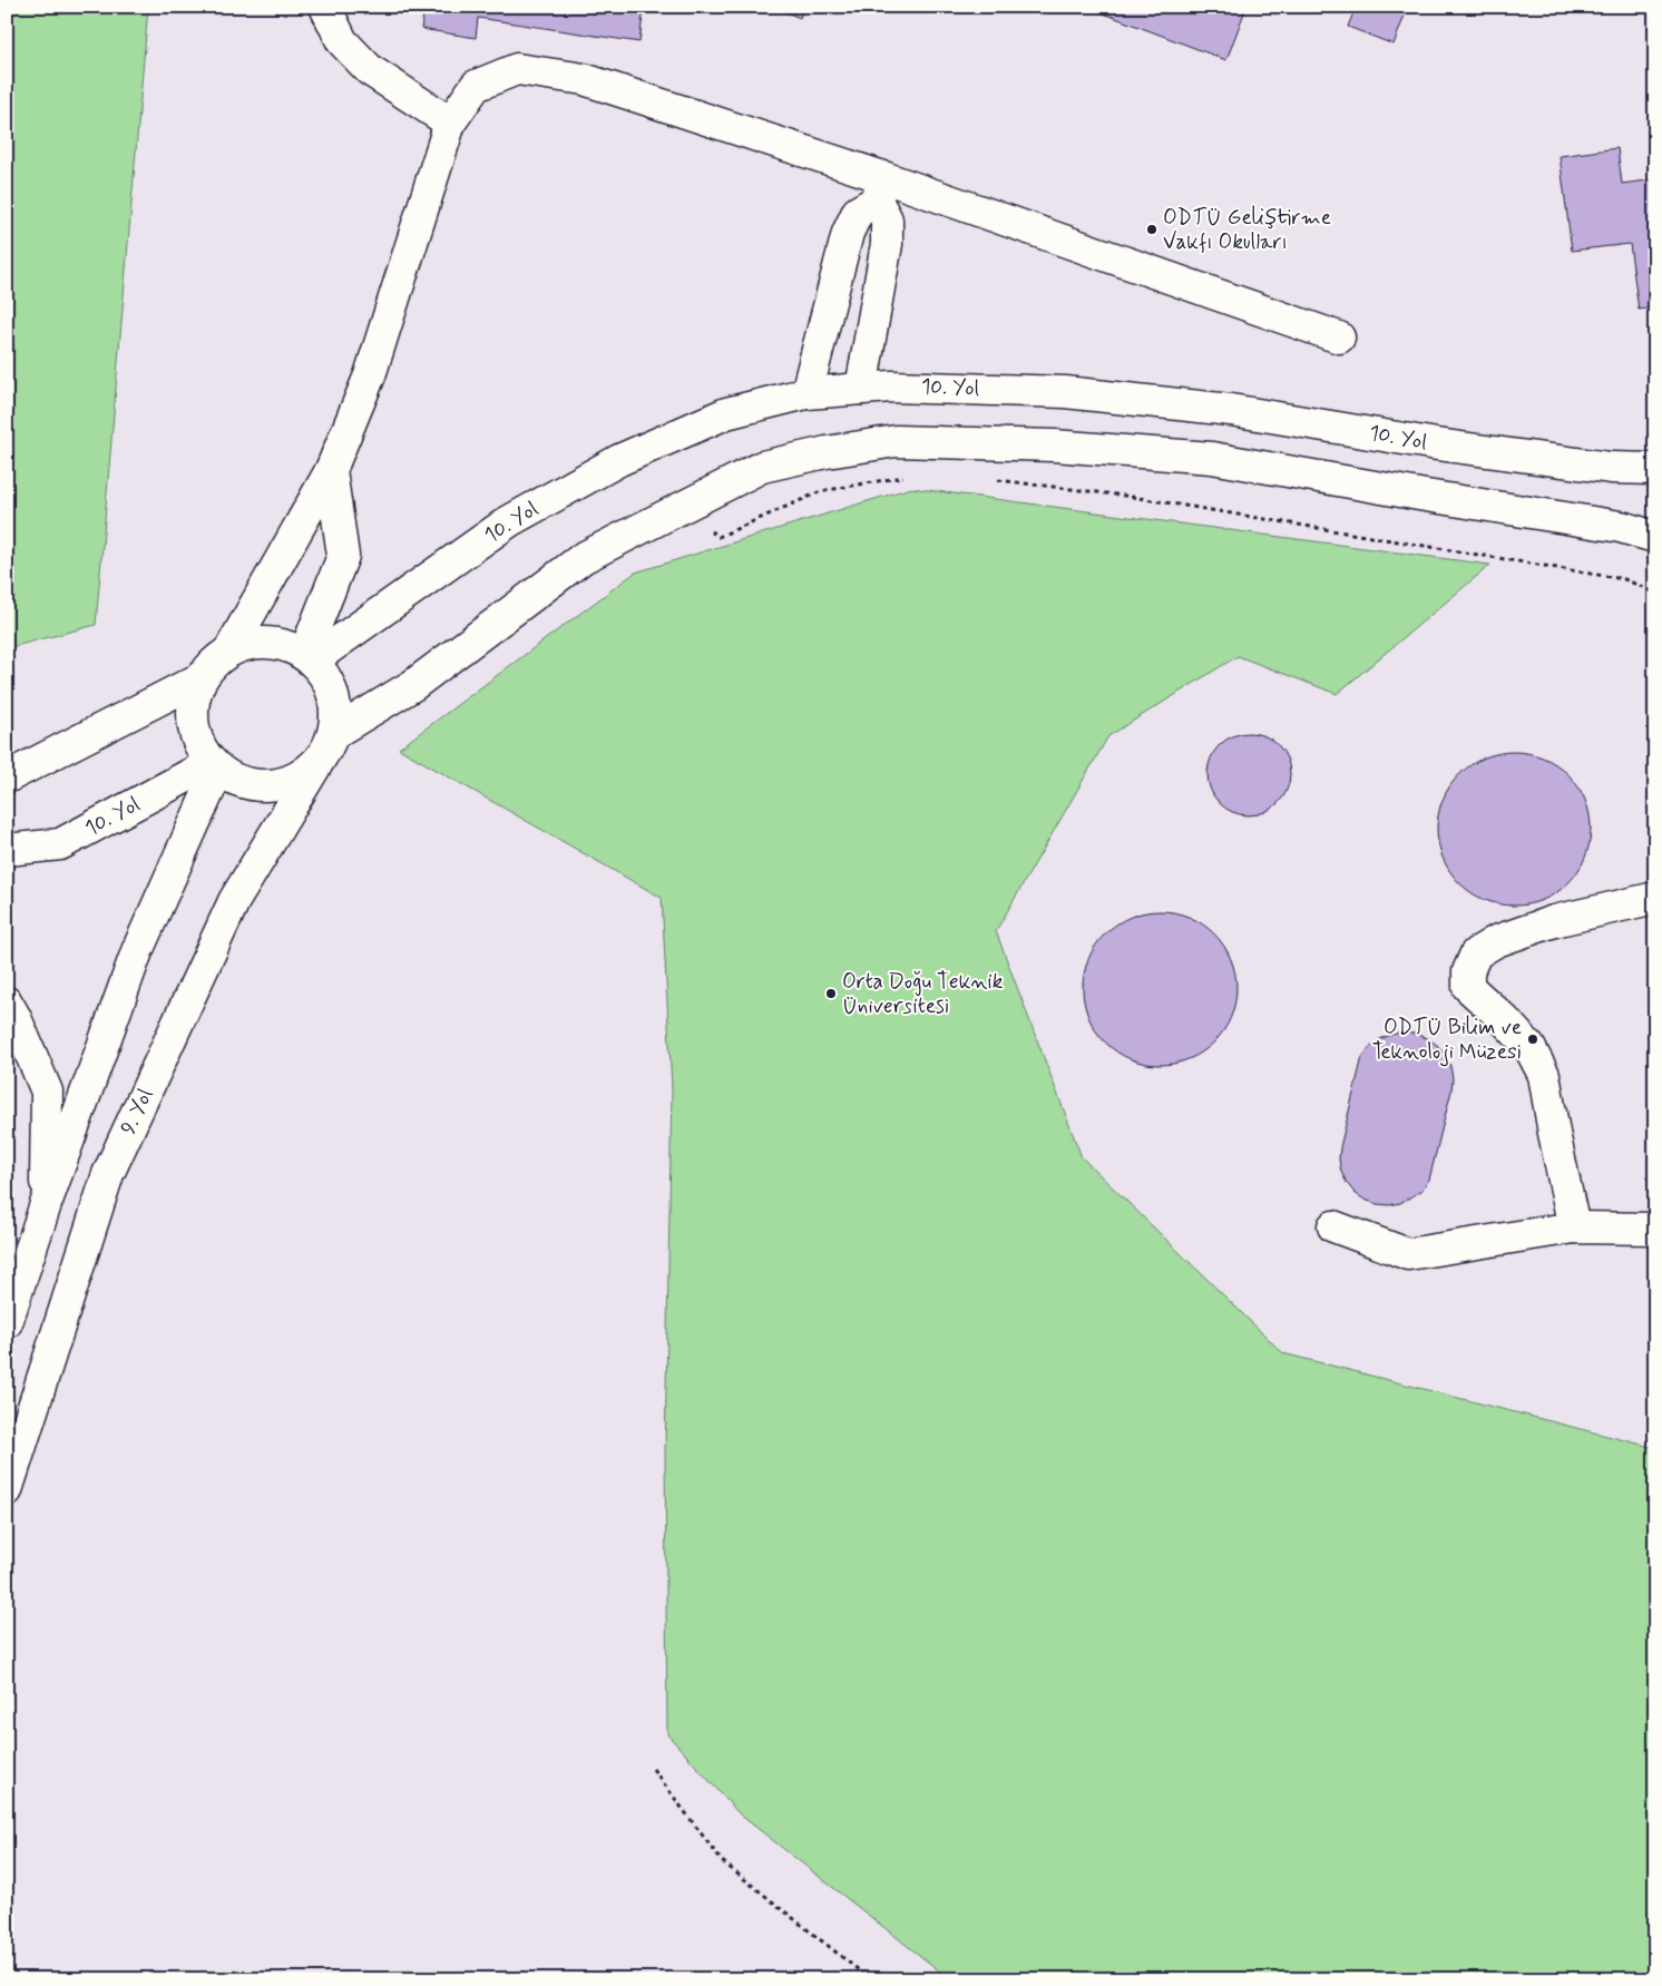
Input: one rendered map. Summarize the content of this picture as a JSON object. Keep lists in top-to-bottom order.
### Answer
{
  "streets": {
    "street": ["10. Yol", "9. Yol"]
  },
  "crossings": [
    ["10. Yol", "9. Yol"]
  ],
  "places": ["ODTÜ Geliştirme Vakfı Okulları", "Orta Doğu Teknik Üniversitesi", "ODTÜ Bilim ve Teknoloji Müzesi"]
}
